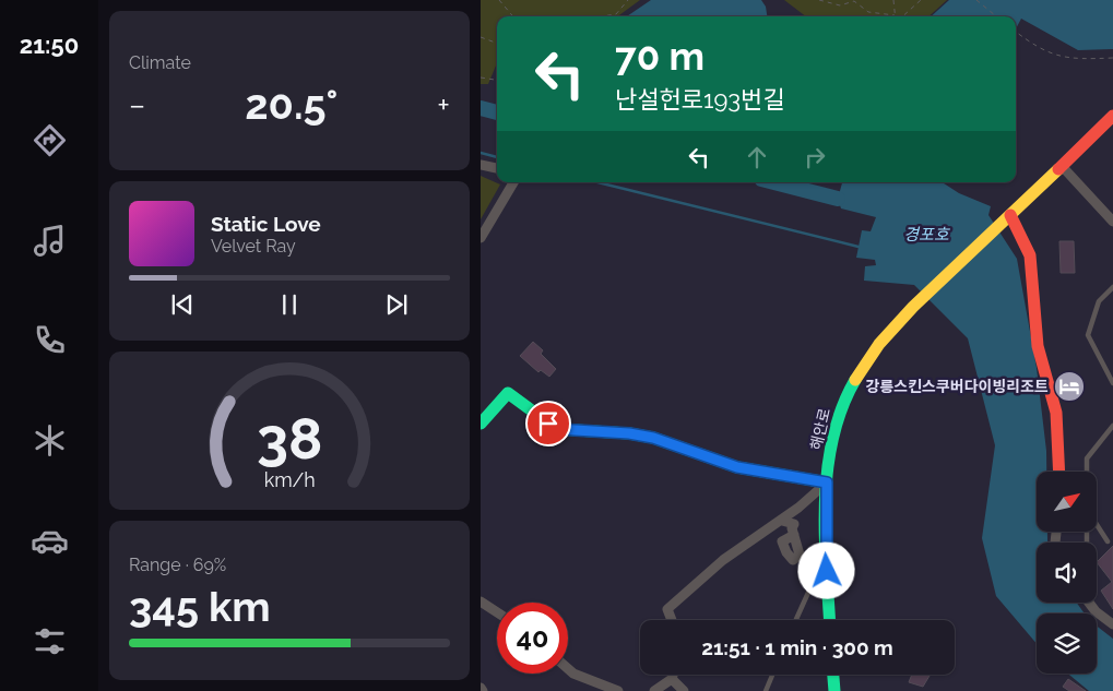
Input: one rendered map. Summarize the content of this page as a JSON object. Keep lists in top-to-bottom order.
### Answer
{
  "streets": {
    "street": ["해안로"]
  },
  "water": ["경포호"],
  "places": {
    "hotel": ["강릉스킨스쿠버다이빙리조트"]
  },
  "north": "top right",
  "page": {
    "tabs": "21:50",
    "tile": [
      "Climate",
      ["Range · 69%", "345 km"]
    ],
    "turn": ["70 m", "난설헌로193번길"],
    "heat": ["−", "20.5°", "+"],
    "song": ["Static Love", "Velvet Ray"],
    "limit": "40",
    "trip": "21:51 · 1 min · 300 m",
    "gauge": ["38", "km/h"]
  }
}
